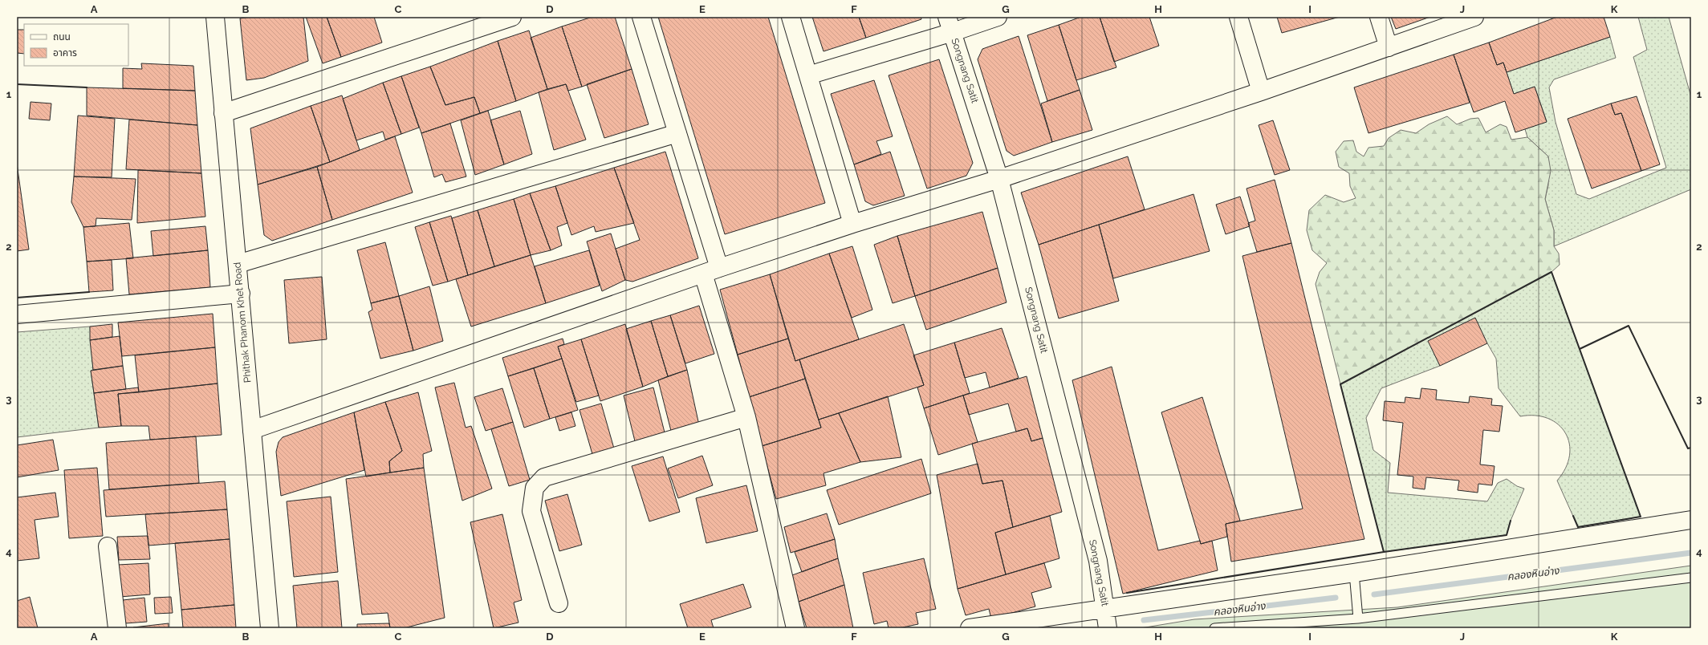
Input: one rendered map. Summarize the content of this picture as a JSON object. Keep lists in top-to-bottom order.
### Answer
{
  "streets": {
    "street": ["Songnang Satit", "Phithak Phanom Khet Road"]
  },
  "water": ["คลองหินอ่าง"],
  "legend": ["ถนน", "อาคาร"],
  "grid": {
    "columns": [
      "A",
      "B",
      "C",
      "D",
      "E",
      "F",
      "G",
      "H",
      "I",
      "J",
      "K"
    ],
    "rows": [
      "1",
      "2",
      "3",
      "4"
    ]
  }
}
